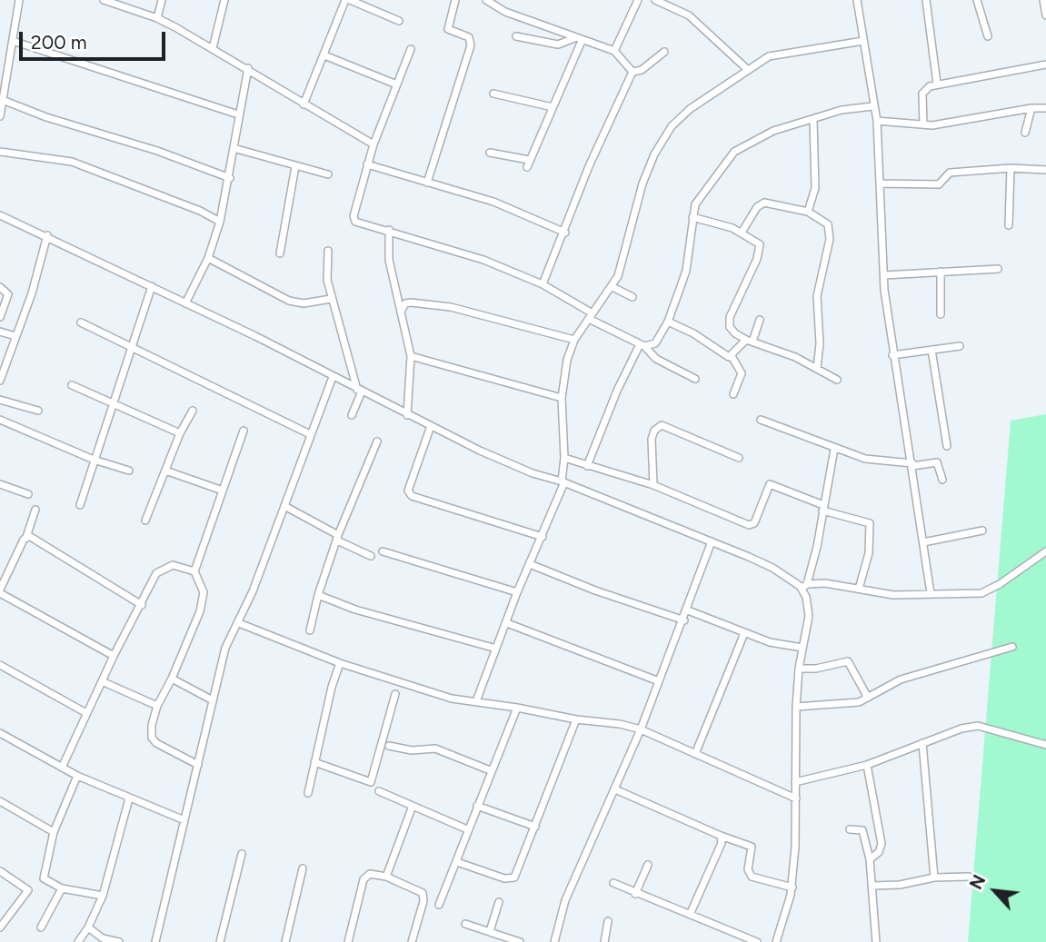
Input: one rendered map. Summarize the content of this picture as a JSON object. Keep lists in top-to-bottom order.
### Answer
{
  "scale_bar": "200 m",
  "north": "top left"
}
